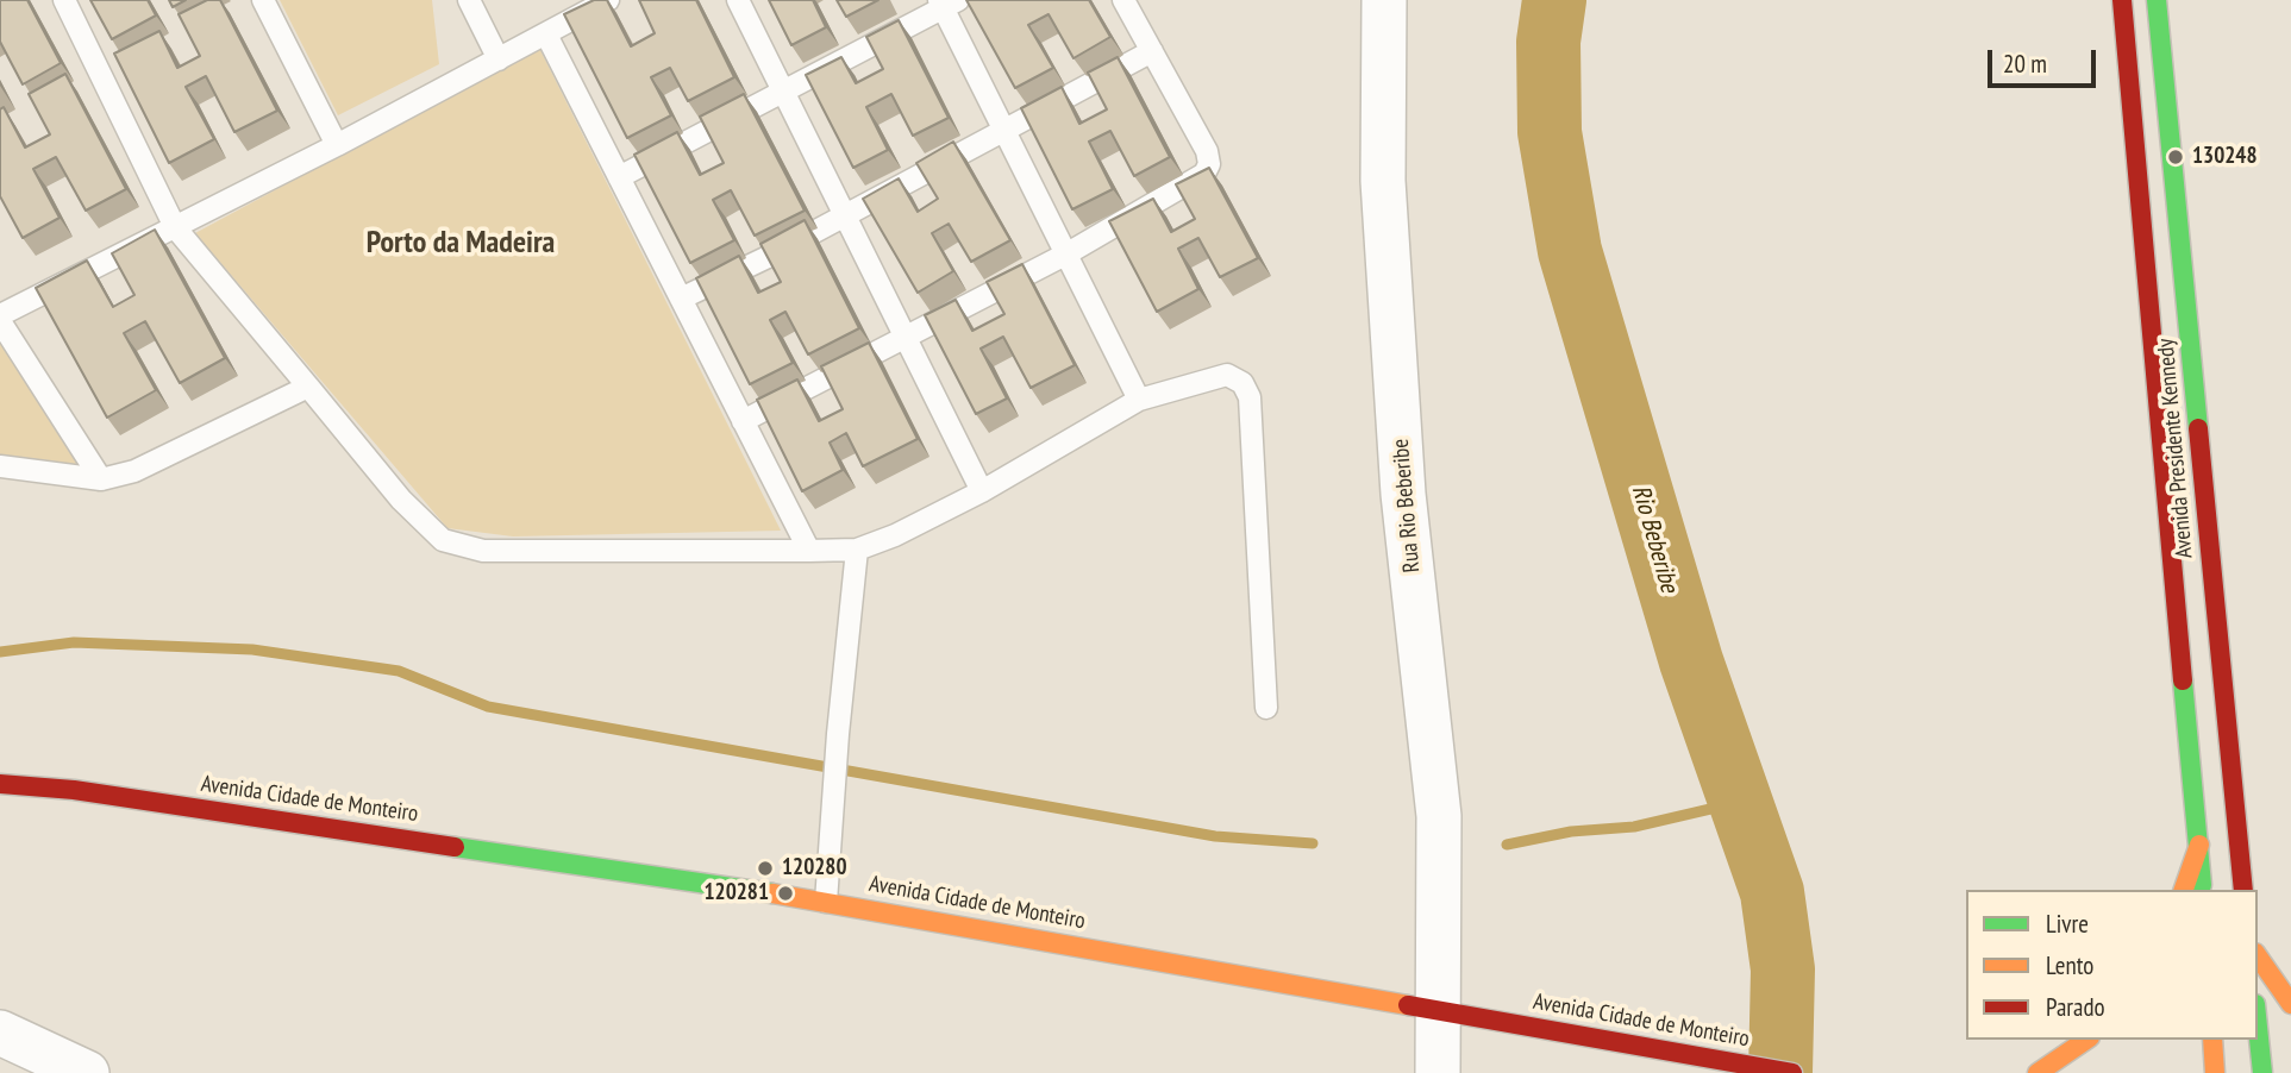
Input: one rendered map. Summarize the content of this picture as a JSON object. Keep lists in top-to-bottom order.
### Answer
{
  "streets": {
    "main road": ["Avenida Presidente Kennedy", "Avenida Cidade de Monteiro"],
    "street": ["Rua Rio Beberibe"]
  },
  "crossings": [
    ["Rua Rio Beberibe", "Avenida Cidade de Monteiro"]
  ],
  "districts": ["Porto da Madeira"],
  "water": ["Rio Beberibe"],
  "places": ["130248", "120280", "120281"],
  "legend": ["Livre", "Lento", "Parado"],
  "scale_bar": "20 m"
}
